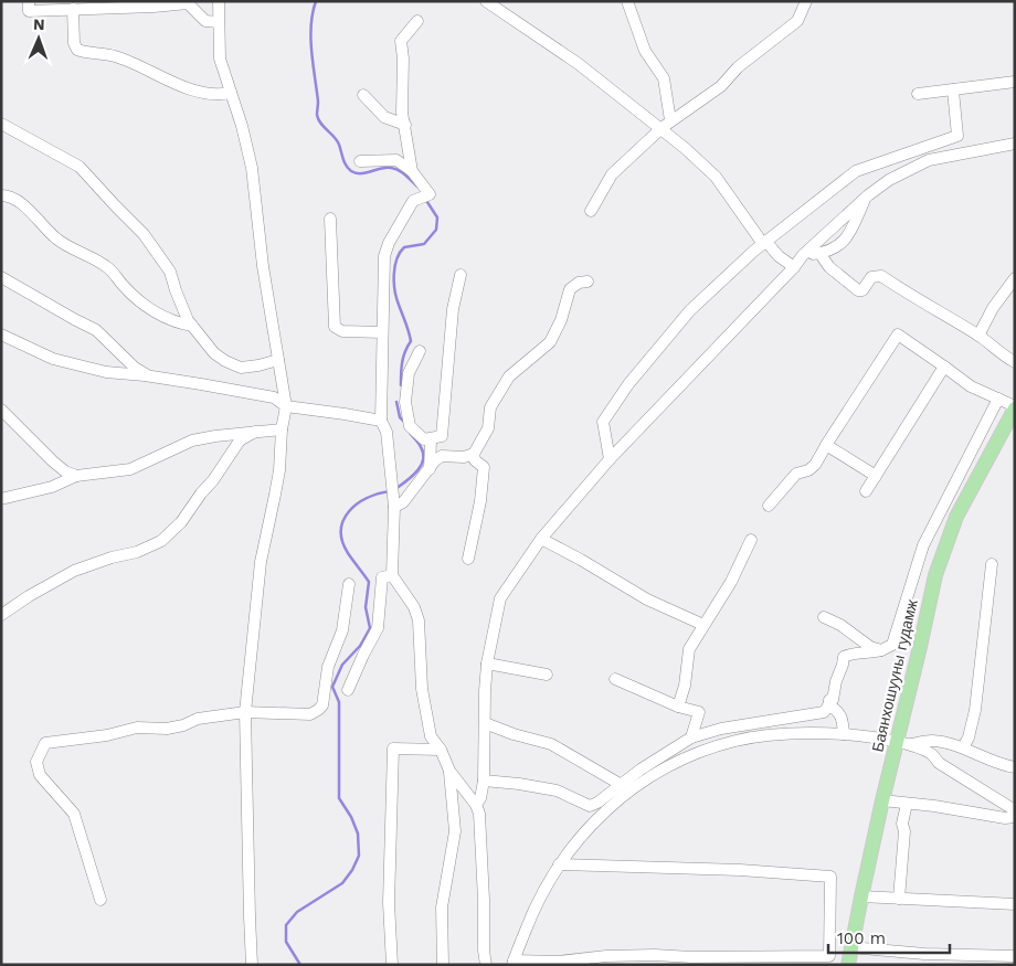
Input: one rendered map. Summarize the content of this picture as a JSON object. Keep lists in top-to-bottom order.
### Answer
{
  "streets": {
    "main road": ["Баянхошууны гудамж"]
  },
  "scale_bar": "100 m",
  "north": "top"
}
